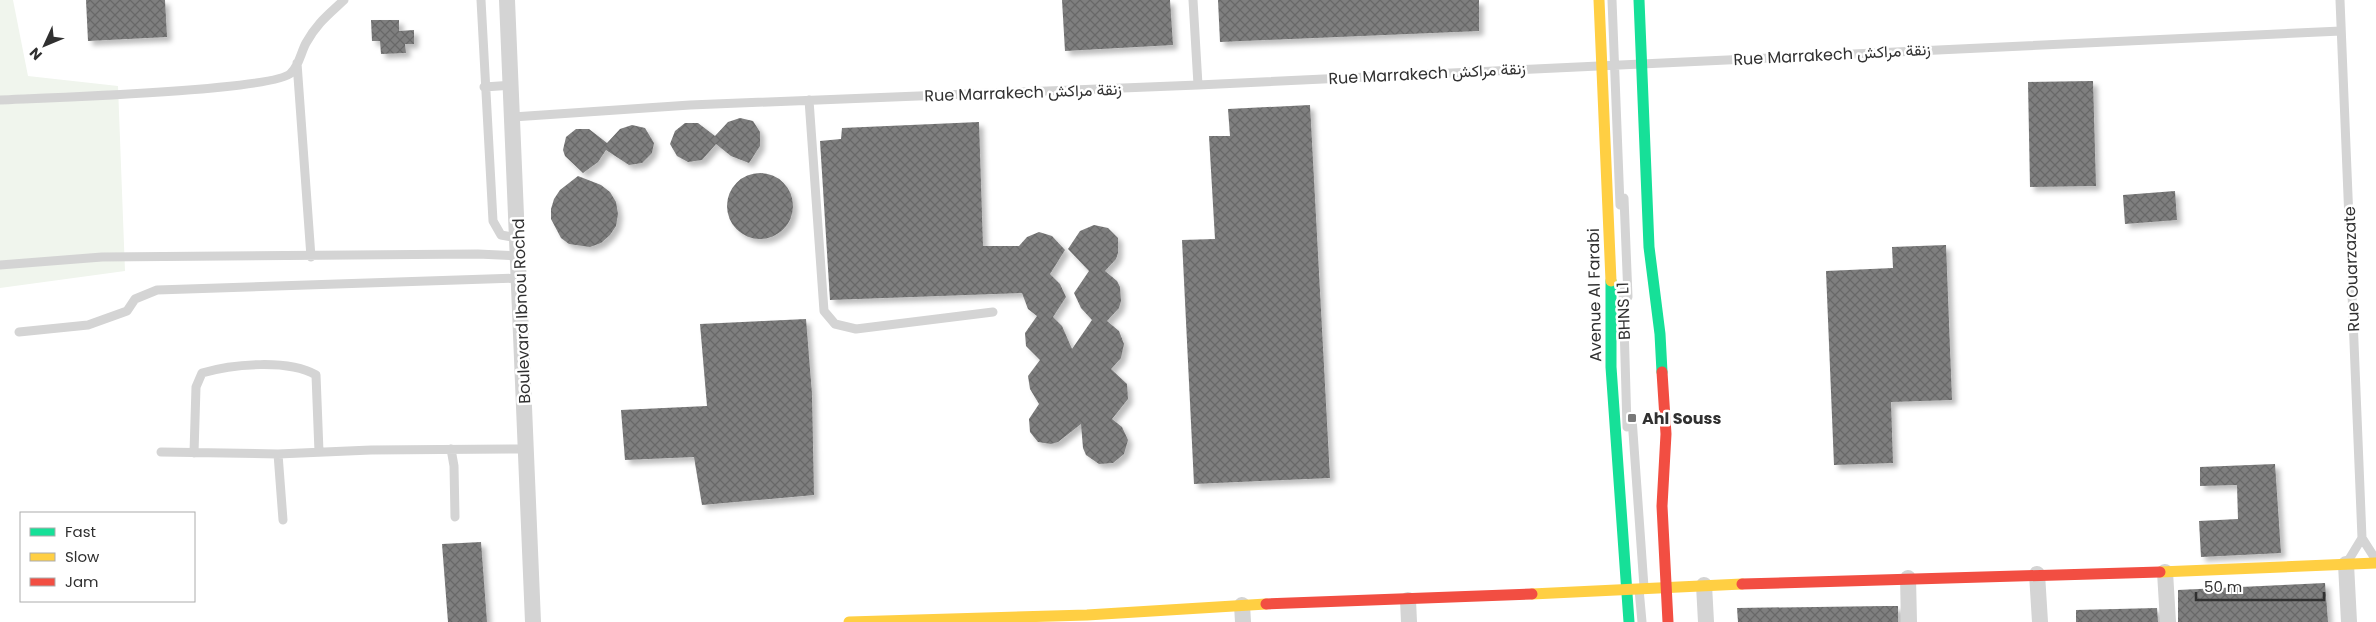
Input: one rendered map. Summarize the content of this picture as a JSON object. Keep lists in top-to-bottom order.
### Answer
{
  "streets": {
    "street": ["Avenue Al Farabi", "Boulevard Ibnou Rochd"],
    "lane": ["Rue Marrakech زنقة مراكش", "Rue Ouarzazate", "BHNS L1"]
  },
  "crossings": [
    ["Rue Marrakech زنقة مراكش", "Rue Ouarzazate"],
    ["Rue Marrakech زنقة مراكش", "Avenue Al Farabi"],
    ["Rue Marrakech زنقة مراكش", "Boulevard Ibnou Rochd"],
    ["Rue Marrakech زنقة مراكش", "BHNS L1"]
  ],
  "places": {
    "transit": ["Ahl Souss"]
  },
  "legend": ["Fast", "Slow", "Jam"],
  "scale_bar": "50 m",
  "north": "bottom left"
}
